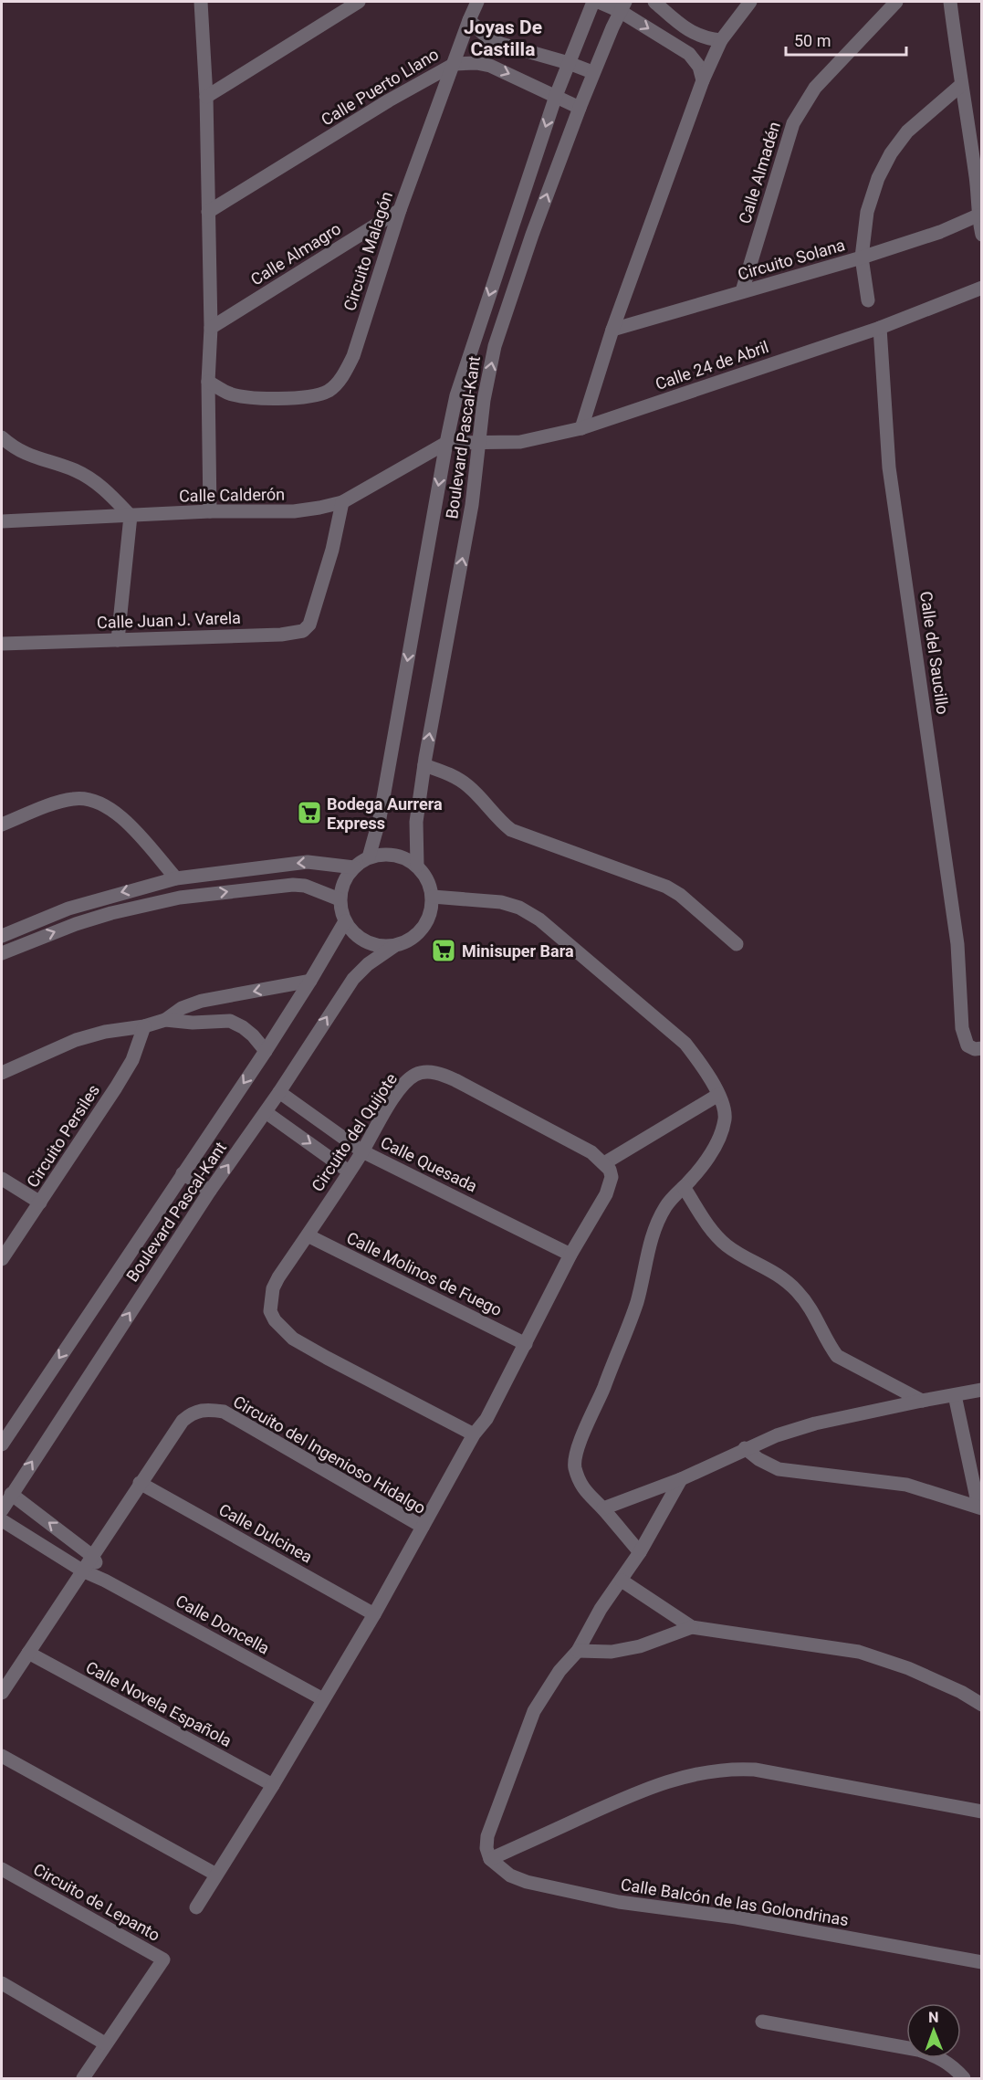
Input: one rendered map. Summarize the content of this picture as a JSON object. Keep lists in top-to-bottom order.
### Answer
{
  "streets": {
    "street": [
      "Calle Puerto Llano",
      "Calle Almadén",
      "Circuito Malagón",
      "Calle Almagro",
      "Circuito Solana",
      "Calle 24 de Abril",
      "Boulevard Pascal-Kant",
      "Calle Calderón",
      "Calle Juan J. Varela",
      "Calle del Saucillo",
      "Circuito del Quijote",
      "Circuito Persiles",
      "Calle Quesada",
      "Calle Molinos de Fuego",
      "Circuito del Ingenioso Hidalgo",
      "Calle Dulcinea",
      "Calle Doncella",
      "Calle Novela Española",
      "Circuito de Lepanto",
      "Calle Balcón de las Golondrinas"
    ]
  },
  "crossings": [
    ["Calle Puerto Llano", "Circuito Malagón"],
    ["Calle Puerto Llano", "Boulevard Pascal-Kant"],
    ["Calle Almadén", "Circuito Solana"],
    ["Circuito Malagón", "Calle Almagro"],
    ["Calle 24 de Abril", "Boulevard Pascal-Kant"],
    ["Calle 24 de Abril", "Calle Calderón"],
    ["Calle 24 de Abril", "Calle del Saucillo"],
    ["Boulevard Pascal-Kant", "Calle Calderón"],
    ["Boulevard Pascal-Kant", "Calle Quesada"],
    ["Calle Calderón", "Calle Juan J. Varela"],
    ["Circuito del Quijote", "Calle Quesada"],
    ["Circuito del Quijote", "Calle Molinos de Fuego"],
    ["Circuito del Ingenioso Hidalgo", "Calle Dulcinea"],
    ["Circuito del Ingenioso Hidalgo", "Calle Doncella"],
    ["Circuito del Ingenioso Hidalgo", "Calle Novela Española"]
  ],
  "districts": ["Joyas De Castilla"],
  "places": {
    "supermarket": ["Bodega Aurrera Express", "Minisuper Bara"]
  },
  "scale_bar": "50 m",
  "north": "top"
}
